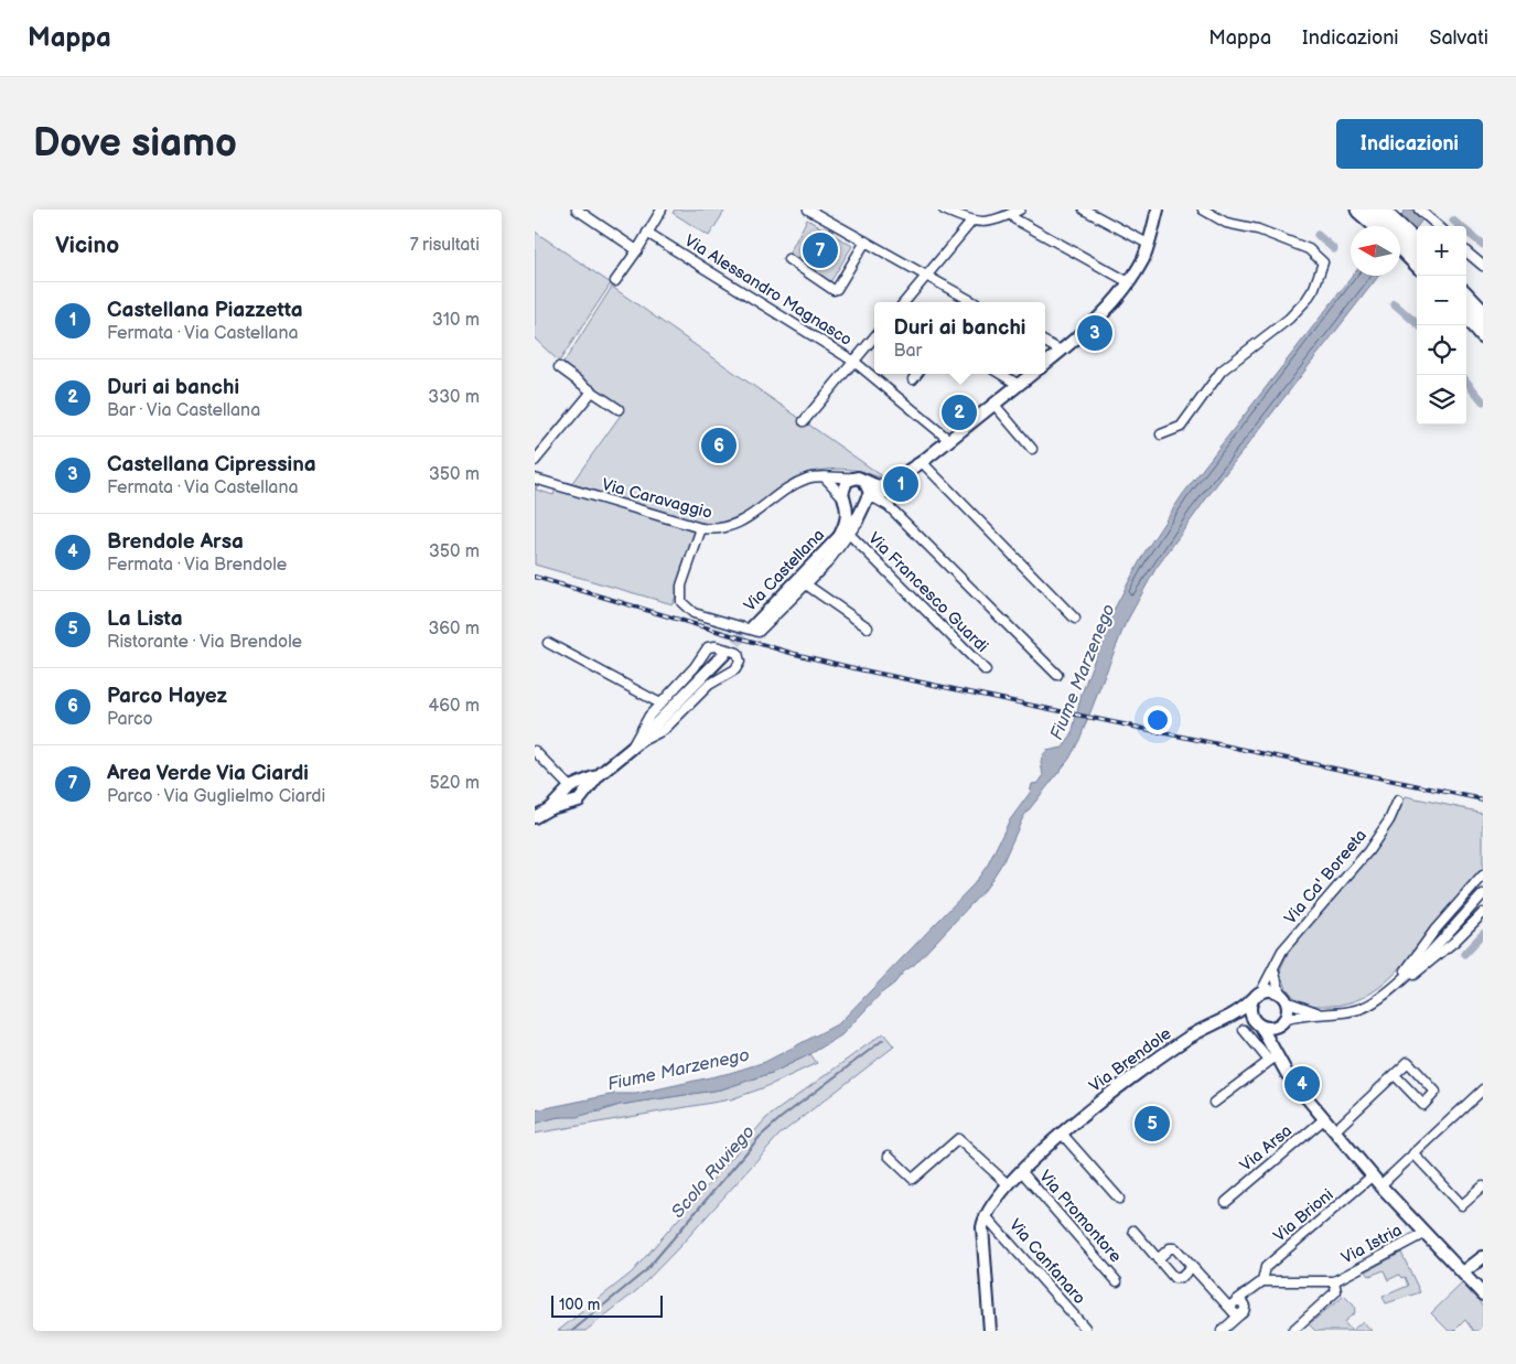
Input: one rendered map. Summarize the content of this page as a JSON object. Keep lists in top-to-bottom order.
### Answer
{
  "streets": {
    "street": [
      "Via Alessandro Magnasco",
      "Via Caravaggio",
      "Via Castellana",
      "Via Francesco Guardi",
      "Via Ca' Boreeta",
      "Via Brendole",
      "Via Arsa",
      "Via Brioni",
      "Via Promontore",
      "Via Istria",
      "Via Canfanaro"
    ]
  },
  "crossings": [
    ["Via Caravaggio", "Via Castellana"],
    ["Via Caravaggio", "Via Francesco Guardi"],
    ["Via Castellana", "Via Francesco Guardi"],
    ["Via Ca' Boreeta", "Via Brendole"],
    ["Via Brendole", "Via Promontore"],
    ["Via Brendole", "Via Canfanaro"],
    ["Via Brioni", "Via Istria"]
  ],
  "water": ["Fiume Marzenego", "Scolo Ruviego"],
  "scale_bar": "100 m",
  "north": "left",
  "page": {
    "header": "Mappa",
    "nav": ["Mappa", "Indicazioni", "Salvati"],
    "buttons": "Indicazioni",
    "title": "Dove siamo",
    "heading": ["Vicino", "7 risultati"],
    "map_buttons": ["+", "−"],
    "pins": [
      "7",
      "3",
      "2",
      "6",
      "1",
      "4",
      "5"
    ],
    "list": [
      {
        "mark": "1",
        "name": "Castellana Piazzetta",
        "note": "Fermata · Via Castellana",
        "value": "310 m"
      },
      {
        "mark": "2",
        "name": "Duri ai banchi",
        "note": "Bar · Via Castellana",
        "value": "330 m"
      },
      {
        "mark": "3",
        "name": "Castellana Cipressina",
        "note": "Fermata · Via Castellana",
        "value": "350 m"
      },
      {
        "mark": "4",
        "name": "Brendole Arsa",
        "note": "Fermata · Via Brendole",
        "value": "350 m"
      },
      {
        "mark": "5",
        "name": "La Lista",
        "note": "Ristorante · Via Brendole",
        "value": "360 m"
      },
      {
        "mark": "6",
        "name": "Parco Hayez",
        "note": "Parco",
        "value": "460 m"
      },
      {
        "mark": "7",
        "name": "Area Verde Via Ciardi",
        "note": "Parco · Via Guglielmo Ciardi",
        "value": "520 m"
      }
    ],
    "popup": ["Duri ai banchi", "Bar"],
    "scale": "100 m"
  }
}
